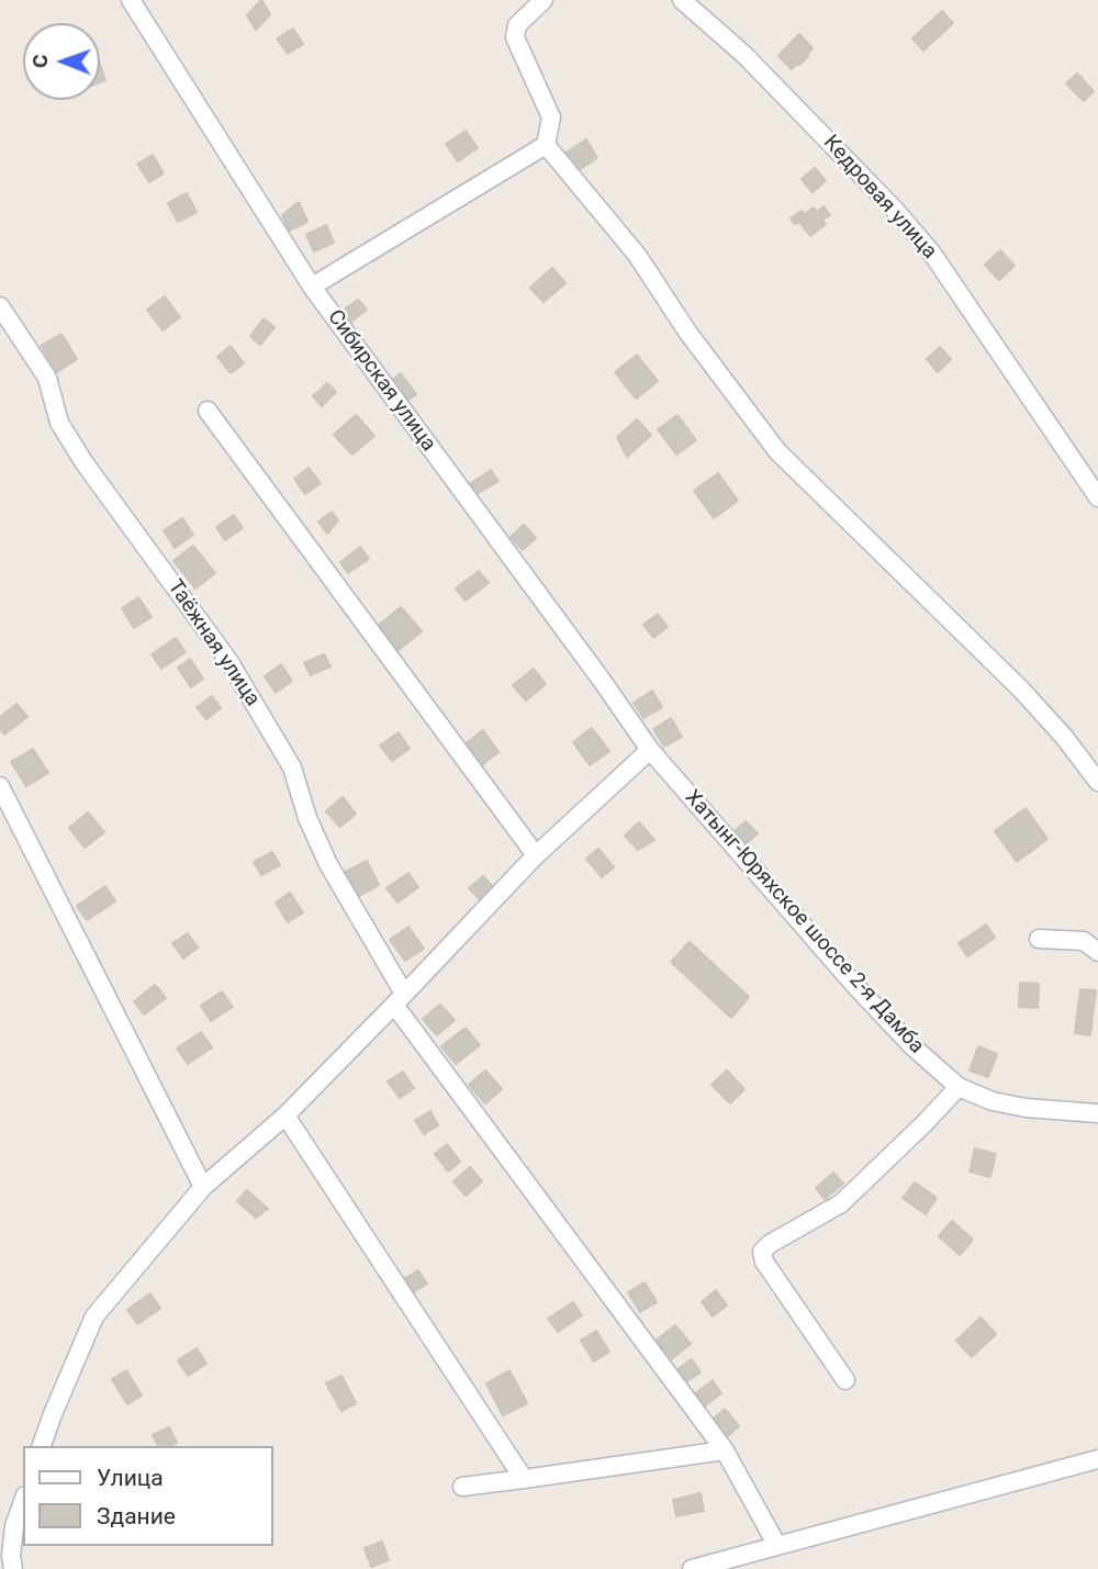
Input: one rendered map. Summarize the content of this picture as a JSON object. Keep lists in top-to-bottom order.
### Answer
{
  "streets": {
    "street": [
      "Кедровая улица",
      "Сибирская улица",
      "Таёжная улица",
      "Хатынг-Юряхское шоссе 2-я Дамба"
    ]
  },
  "crossings": [
    ["Сибирская улица", "Хатынг-Юряхское шоссе 2-я Дамба"]
  ],
  "legend": ["Улица", "Здание"],
  "north": "left"
}
